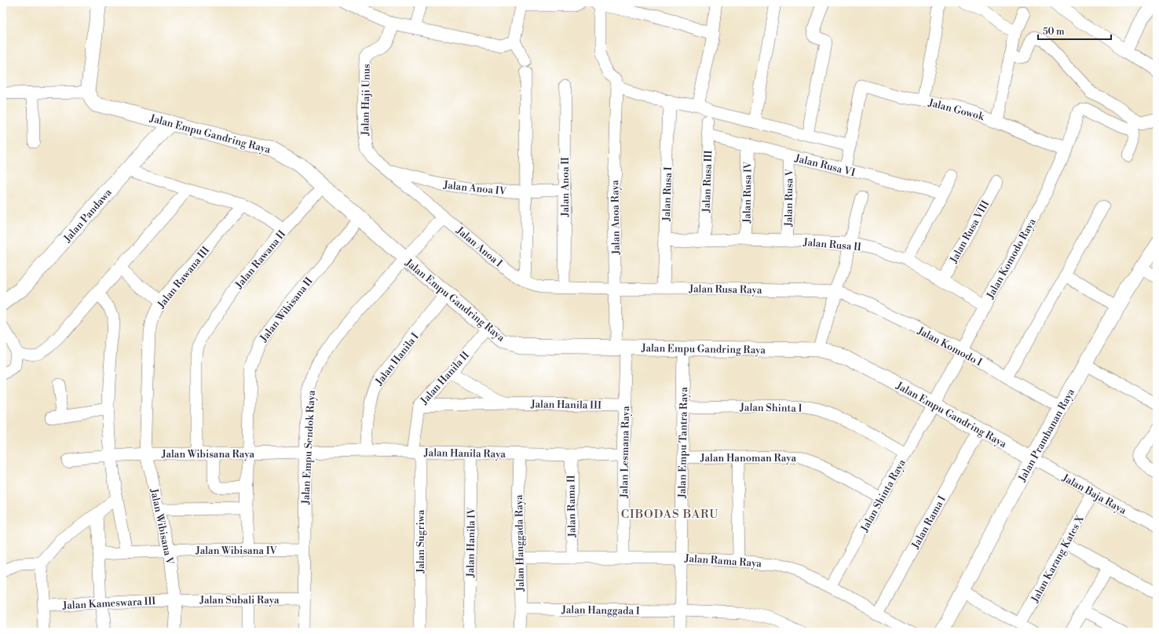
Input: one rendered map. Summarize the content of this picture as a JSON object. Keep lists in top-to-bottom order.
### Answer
{
  "streets": {
    "street": [
      "Jalan Haji Unus",
      "Jalan Gowok",
      "Jalan Empu Gandring Raya",
      "Jalan Rusa VI",
      "Jalan Rusa III",
      "Jalan Anoa II",
      "Jalan Anoa IV",
      "Jalan Rusa IV",
      "Jalan Rusa I",
      "Jalan Rusa V",
      "Jalan Pandawa",
      "Jalan Anoa Raya",
      "Jalan Rusa VIII",
      "Jalan Rusa II",
      "Jalan Anoa I",
      "Jalan Komodo Raya",
      "Jalan Rawana II",
      "Jalan Rawana III",
      "Jalan Rusa Raya",
      "Jalan Wibisana II",
      "Jalan Komodo I",
      "Jalan Hanila I",
      "Jalan Hanila II",
      "Jalan Hanila III",
      "Jalan Shinta I",
      "Jalan Prambanan Raya",
      "Jalan Empu Tantra Raya",
      "Jalan Empu Sendok Raya",
      "Jalan Lesmana Raya",
      "Jalan Hanila Raya",
      "Jalan Wibisana Raya",
      "Jalan Hanoman Raya",
      "Jalan Baja Raya",
      "Jalan Shinta Raya",
      "Jalan Rama II",
      "Jalan Rama I",
      "Jalan Wibisana V",
      "Jalan Sugriwa",
      "Jalan Hanila IV",
      "Jalan Hanggada Raya",
      "Jalan Wibisana IV",
      "Jalan Karang Kates X",
      "Jalan Rama Raya",
      "Jalan Subali Raya",
      "Jalan Kameswara III",
      "Jalan Hanggada I"
    ]
  },
  "crossings": [
    ["Jalan Haji Unus", "Jalan Anoa I"],
    ["Jalan Gowok", "Jalan Komodo Raya"],
    ["Jalan Empu Gandring Raya", "Jalan Pandawa"],
    ["Jalan Empu Gandring Raya", "Jalan Anoa Raya"],
    ["Jalan Empu Gandring Raya", "Jalan Komodo Raya"],
    ["Jalan Empu Gandring Raya", "Jalan Rawana II"],
    ["Jalan Empu Gandring Raya", "Jalan Wibisana II"],
    ["Jalan Empu Gandring Raya", "Jalan Hanila I"],
    ["Jalan Empu Gandring Raya", "Jalan Hanila II"],
    ["Jalan Empu Gandring Raya", "Jalan Prambanan Raya"],
    ["Jalan Empu Gandring Raya", "Jalan Empu Tantra Raya"],
    ["Jalan Empu Gandring Raya", "Jalan Empu Sendok Raya"],
    ["Jalan Empu Gandring Raya", "Jalan Lesmana Raya"],
    ["Jalan Empu Gandring Raya", "Jalan Baja Raya"],
    ["Jalan Empu Gandring Raya", "Jalan Shinta Raya"],
    ["Jalan Empu Gandring Raya", "Jalan Rama I"],
    ["Jalan Rusa VI", "Jalan Rusa III"],
    ["Jalan Rusa VI", "Jalan Rusa IV"],
    ["Jalan Rusa VI", "Jalan Rusa V"],
    ["Jalan Rusa III", "Jalan Rusa II"],
    ["Jalan Anoa II", "Jalan Anoa IV"],
    ["Jalan Anoa II", "Jalan Anoa I"],
    ["Jalan Anoa IV", "Jalan Anoa I"],
    ["Jalan Rusa IV", "Jalan Rusa II"],
    ["Jalan Rusa I", "Jalan Rusa II"],
    ["Jalan Rusa I", "Jalan Rusa Raya"],
    ["Jalan Rusa V", "Jalan Rusa II"],
    ["Jalan Anoa Raya", "Jalan Anoa I"],
    ["Jalan Anoa Raya", "Jalan Rusa Raya"],
    ["Jalan Anoa Raya", "Jalan Lesmana Raya"],
    ["Jalan Rusa VIII", "Jalan Rusa II"],
    ["Jalan Rusa II", "Jalan Komodo Raya"],
    ["Jalan Anoa I", "Jalan Rusa Raya"],
    ["Jalan Anoa I", "Jalan Empu Sendok Raya"],
    ["Jalan Komodo Raya", "Jalan Komodo I"],
    ["Jalan Komodo Raya", "Jalan Shinta Raya"],
    ["Jalan Rawana II", "Jalan Wibisana Raya"],
    ["Jalan Rawana III", "Jalan Wibisana Raya"],
    ["Jalan Rawana III", "Jalan Wibisana V"],
    ["Jalan Rusa Raya", "Jalan Komodo I"],
    ["Jalan Wibisana II", "Jalan Wibisana Raya"],
    ["Jalan Wibisana II", "Jalan Wibisana IV"],
    ["Jalan Komodo I", "Jalan Prambanan Raya"],
    ["Jalan Hanila I", "Jalan Hanila Raya"],
    ["Jalan Hanila II", "Jalan Hanila III"],
    ["Jalan Hanila II", "Jalan Hanila Raya"],
    ["Jalan Hanila II", "Jalan Sugriwa"],
    ["Jalan Hanila III", "Jalan Lesmana Raya"],
    ["Jalan Shinta I", "Jalan Empu Tantra Raya"],
    ["Jalan Shinta I", "Jalan Shinta Raya"],
    ["Jalan Prambanan Raya", "Jalan Baja Raya"],
    ["Jalan Empu Tantra Raya", "Jalan Hanoman Raya"],
    ["Jalan Empu Tantra Raya", "Jalan Rama Raya"],
    ["Jalan Empu Tantra Raya", "Jalan Hanggada I"],
    ["Jalan Empu Sendok Raya", "Jalan Hanila Raya"],
    ["Jalan Empu Sendok Raya", "Jalan Wibisana Raya"],
    ["Jalan Empu Sendok Raya", "Jalan Wibisana IV"],
    ["Jalan Empu Sendok Raya", "Jalan Subali Raya"],
    ["Jalan Lesmana Raya", "Jalan Hanila Raya"],
    ["Jalan Lesmana Raya", "Jalan Rama Raya"],
    ["Jalan Hanila Raya", "Jalan Wibisana Raya"],
    ["Jalan Hanila Raya", "Jalan Rama II"],
    ["Jalan Hanila Raya", "Jalan Sugriwa"],
    ["Jalan Hanila Raya", "Jalan Hanila IV"],
    ["Jalan Hanila Raya", "Jalan Hanggada Raya"],
    ["Jalan Wibisana Raya", "Jalan Wibisana V"],
    ["Jalan Hanoman Raya", "Jalan Shinta Raya"],
    ["Jalan Baja Raya", "Jalan Karang Kates X"],
    ["Jalan Shinta Raya", "Jalan Rama Raya"],
    ["Jalan Rama II", "Jalan Rama Raya"],
    ["Jalan Rama I", "Jalan Rama Raya"],
    ["Jalan Wibisana V", "Jalan Wibisana IV"],
    ["Jalan Wibisana V", "Jalan Subali Raya"],
    ["Jalan Wibisana V", "Jalan Kameswara III"],
    ["Jalan Hanggada Raya", "Jalan Rama Raya"],
    ["Jalan Hanggada Raya", "Jalan Hanggada I"],
    ["Jalan Subali Raya", "Jalan Kameswara III"]
  ],
  "districts": ["CIBODAS BARU"],
  "scale_bar": "50 m"
}
